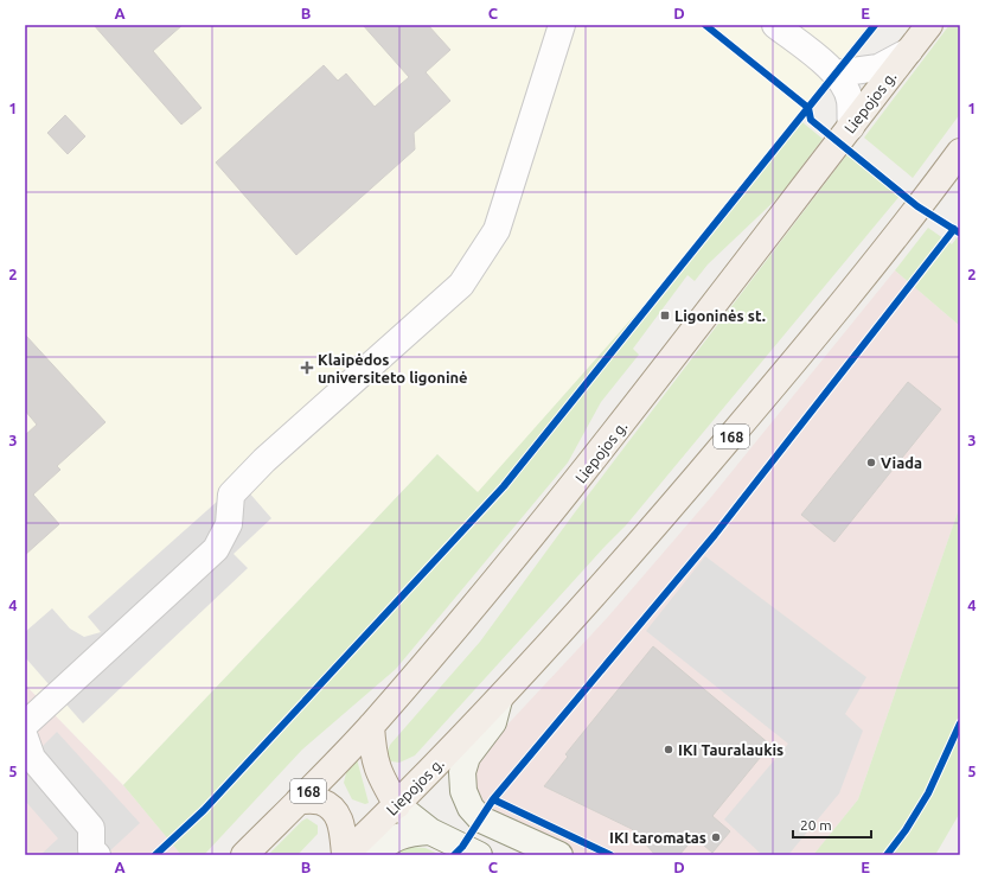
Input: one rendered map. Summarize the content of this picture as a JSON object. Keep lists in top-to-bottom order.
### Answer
{
  "streets": {
    "main road": ["Liepojos g.", "168"]
  },
  "places": {
    "transit": ["Ligoninės st."],
    "health": ["Klaipėdos universiteto ligoninė"],
    "other": ["Viada", "IKI Tauralaukis", "IKI taromatas"]
  },
  "scale_bar": "20 m",
  "grid": {
    "columns": [
      "A",
      "B",
      "C",
      "D",
      "E"
    ],
    "rows": [
      "1",
      "2",
      "3",
      "4",
      "5"
    ]
  }
}
